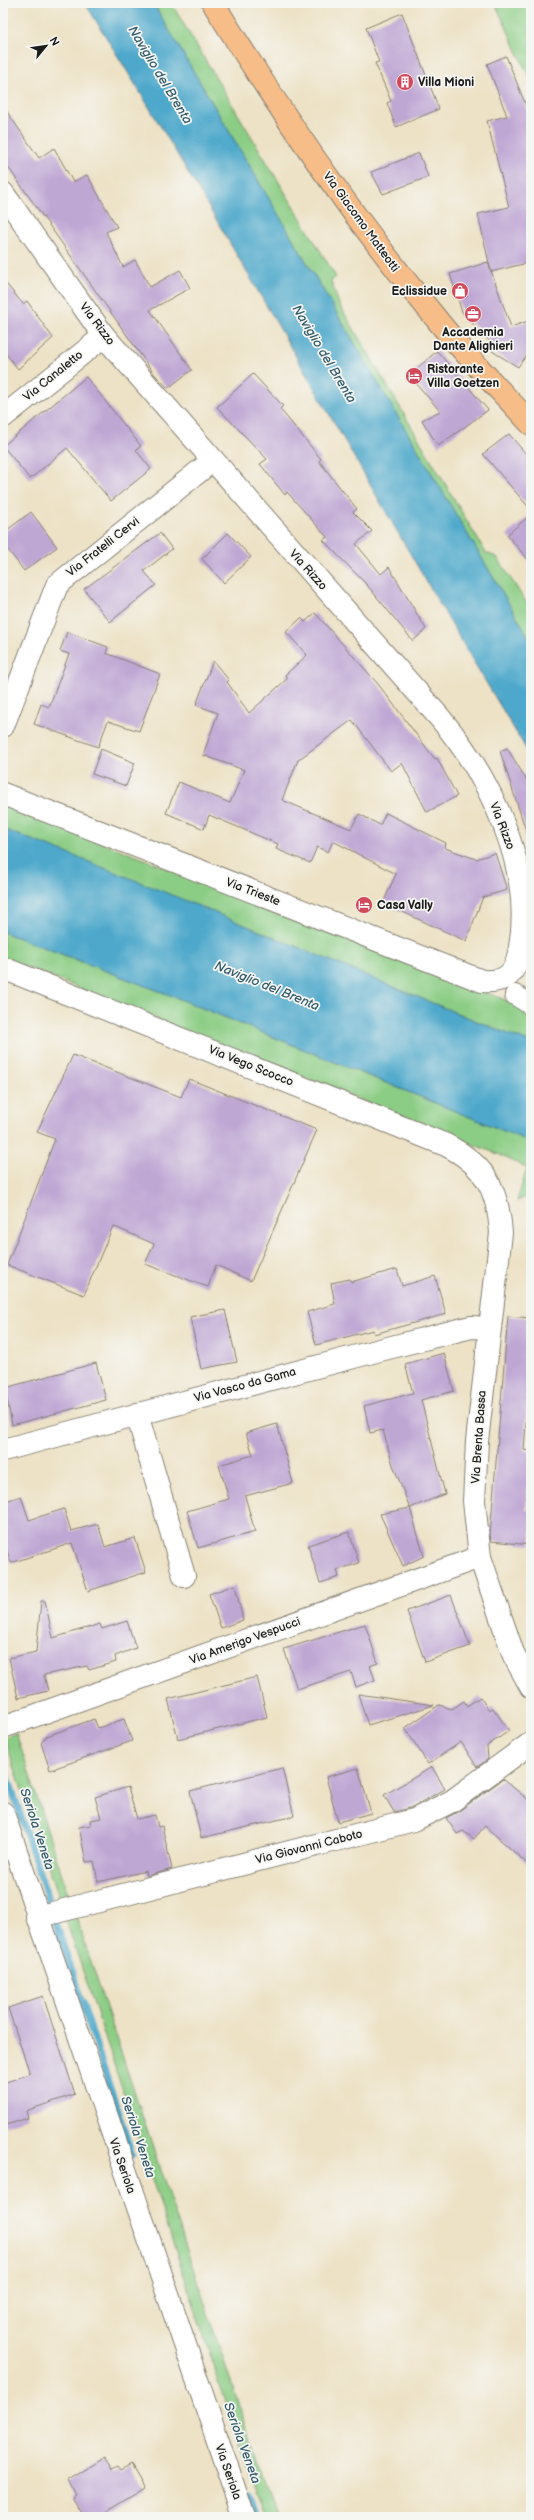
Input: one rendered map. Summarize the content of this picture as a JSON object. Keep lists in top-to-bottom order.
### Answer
{
  "streets": {
    "main road": ["Via Giacomo Matteotti"],
    "street": [
      "Via Rizzo",
      "Via Canaletto",
      "Via Fratelli Cervi",
      "Via Trieste",
      "Via Vego Scocco",
      "Via Vasco da Gama",
      "Via Brenta Bassa",
      "Via Amerigo Vespucci",
      "Via Giovanni Caboto",
      "Via Seriola"
    ]
  },
  "crossings": [
    ["Via Rizzo", "Via Canaletto"],
    ["Via Rizzo", "Via Fratelli Cervi"],
    ["Via Rizzo", "Via Trieste"],
    ["Via Vego Scocco", "Via Brenta Bassa"],
    ["Via Vasco da Gama", "Via Brenta Bassa"],
    ["Via Brenta Bassa", "Via Amerigo Vespucci"],
    ["Via Giovanni Caboto", "Via Seriola"]
  ],
  "water": ["Naviglio del Brenta", "Seriola Veneta"],
  "places": {
    "building": ["Villa Mioni"],
    "shop": ["Eclissidue"],
    "office": ["Accademia Dante Alighieri"],
    "hotel": ["Ristorante Villa Goetzen", "Casa Vally"]
  },
  "north": "top right"
}
